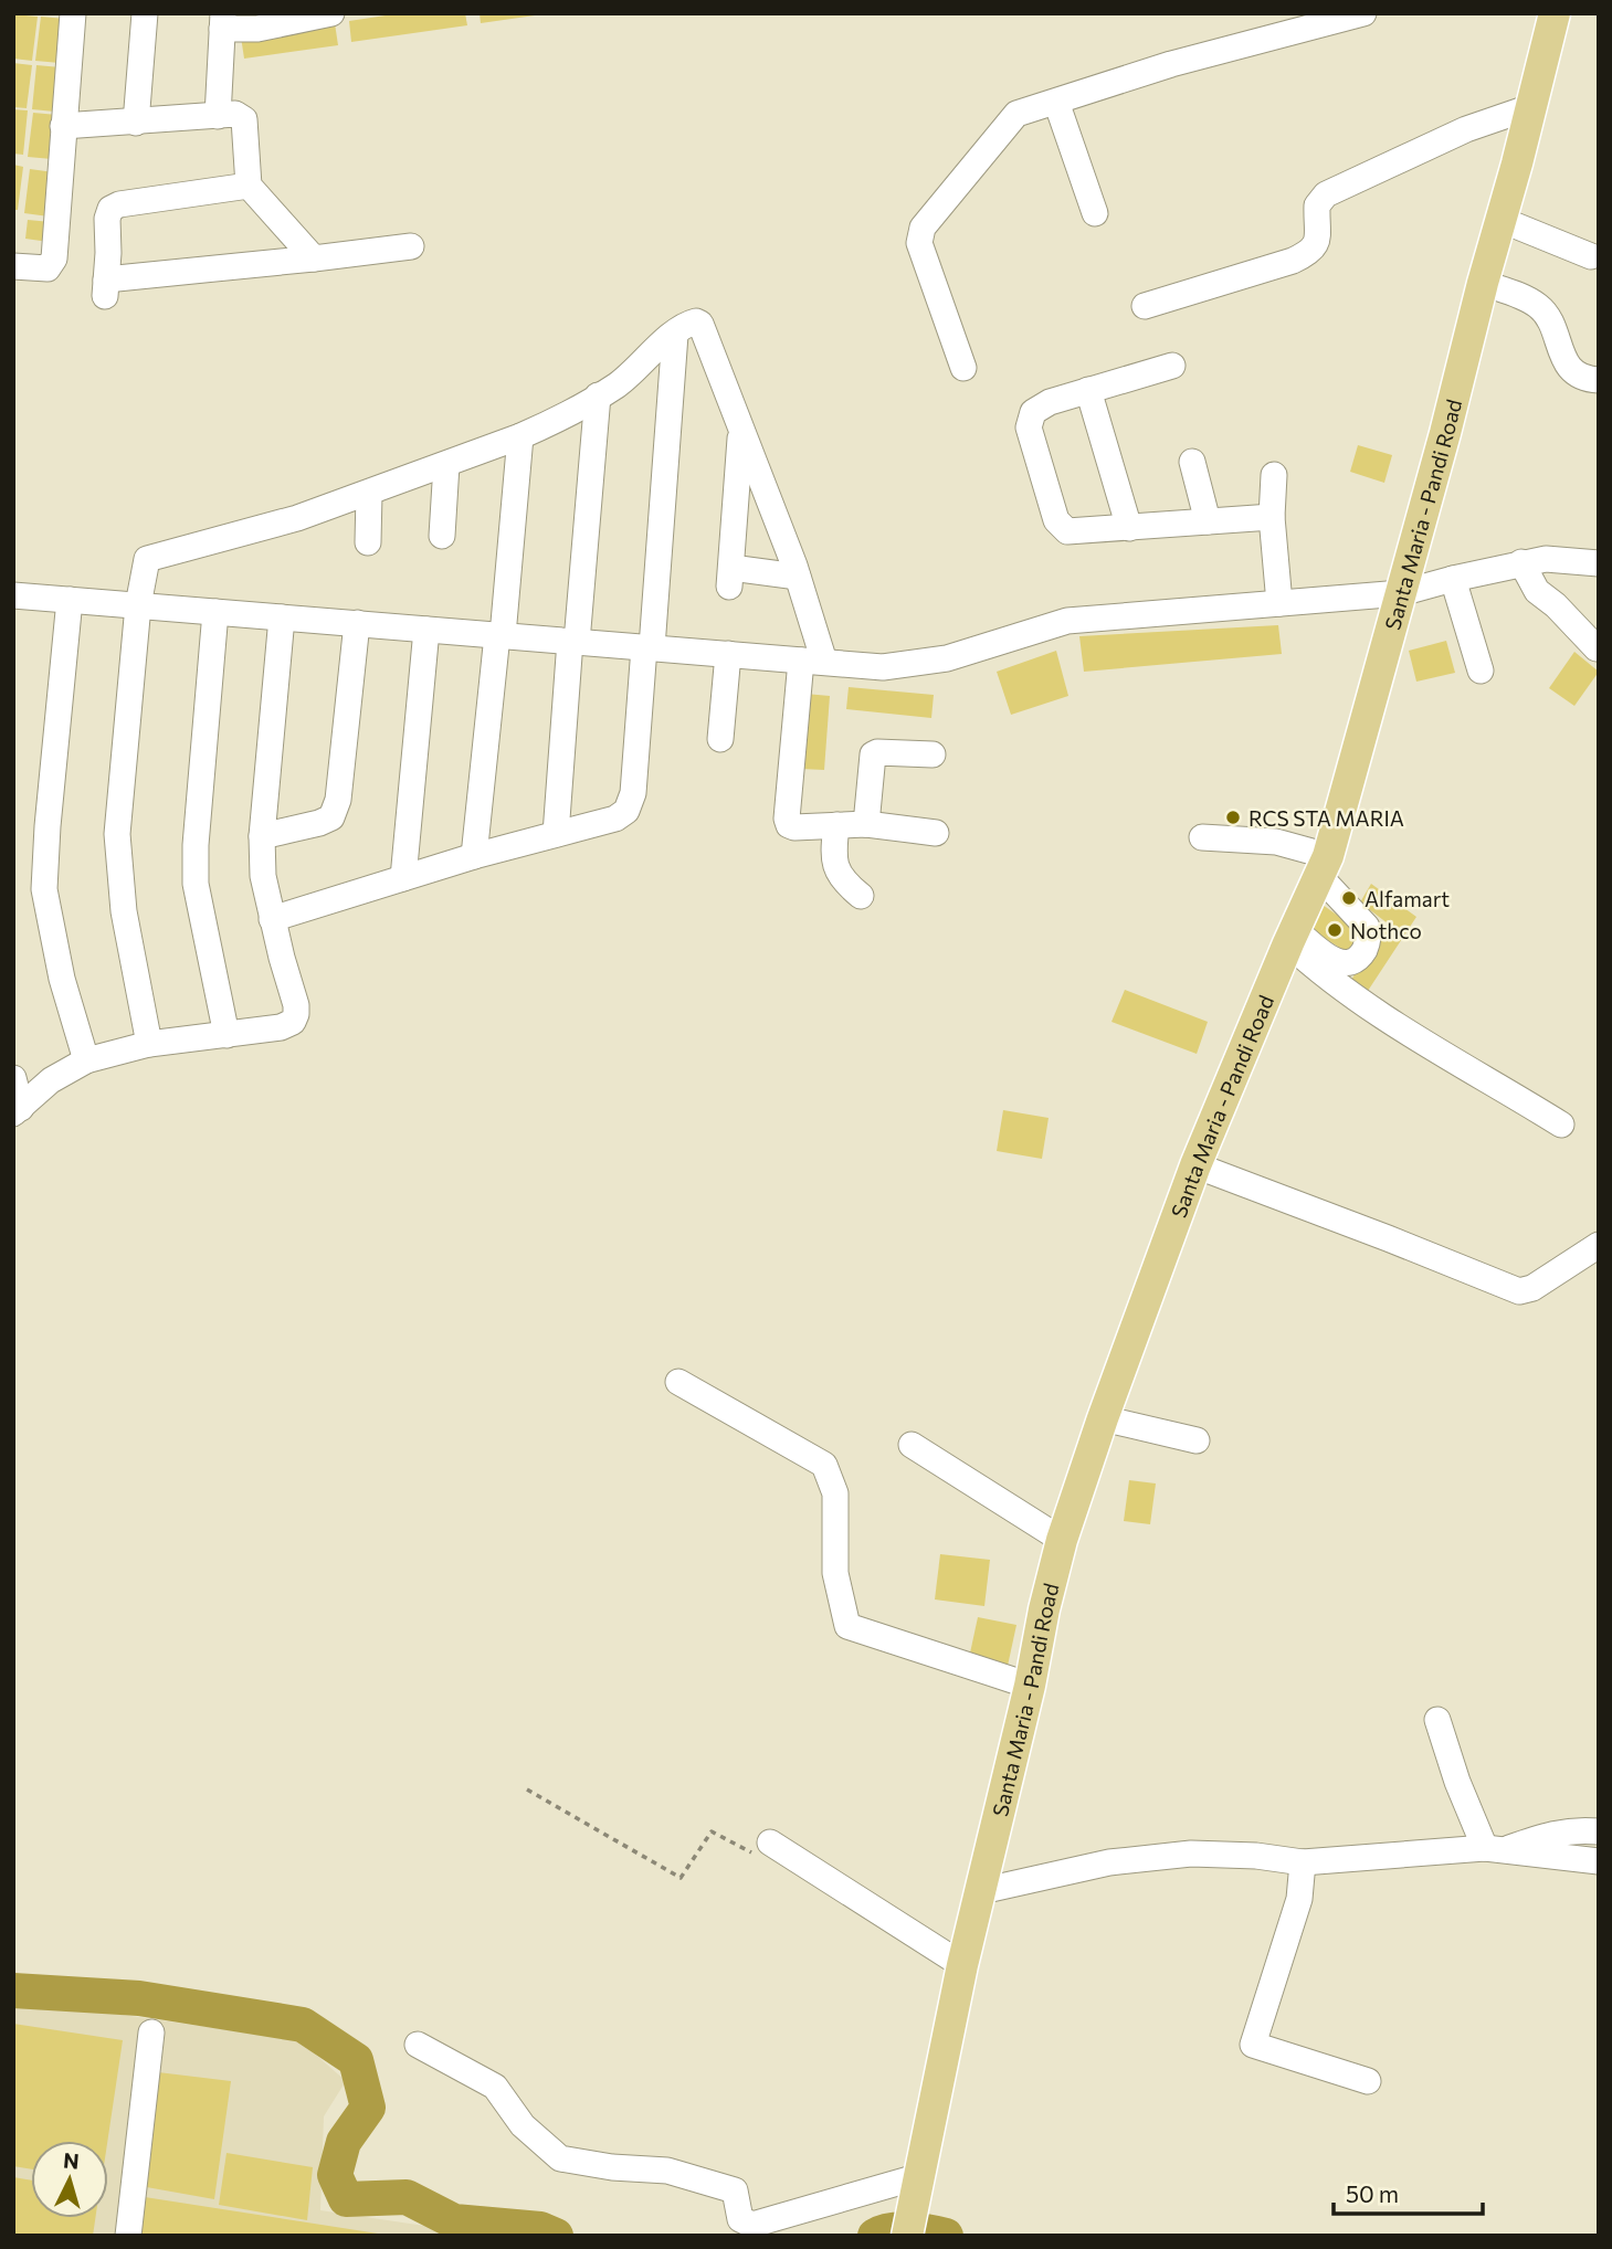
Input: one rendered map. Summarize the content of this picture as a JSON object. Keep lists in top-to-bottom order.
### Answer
{
  "streets": {
    "main road": ["Santa Maria - Pandi Road"]
  },
  "places": ["RCS STA MARIA", "Alfamart", "Nothco"],
  "scale_bar": "50 m",
  "north": "top"
}
